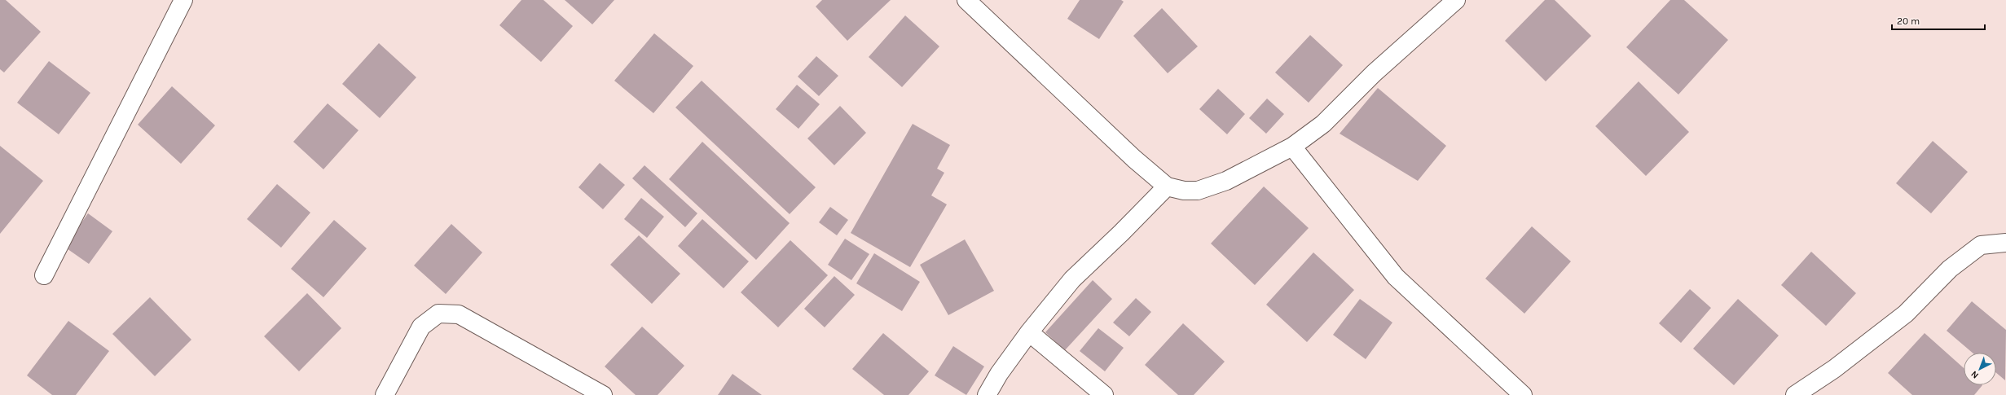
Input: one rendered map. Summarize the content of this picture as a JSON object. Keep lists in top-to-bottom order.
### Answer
{
  "scale_bar": "20 m",
  "north": "bottom left"
}
